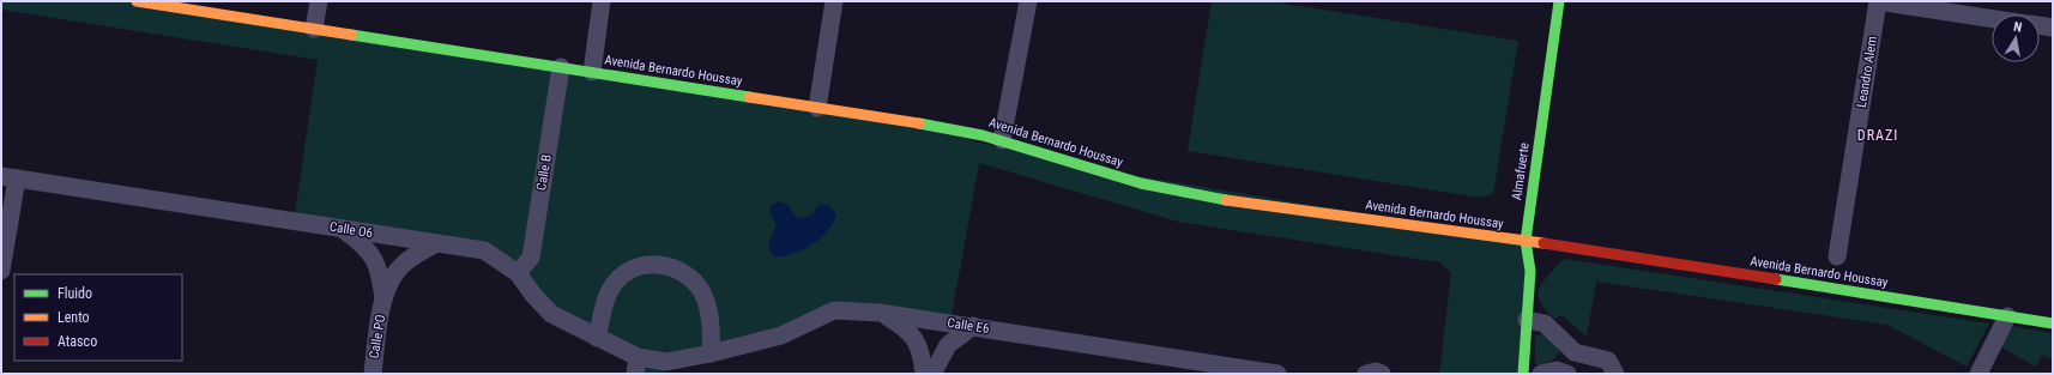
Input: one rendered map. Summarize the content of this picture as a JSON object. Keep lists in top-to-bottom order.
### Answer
{
  "streets": {
    "main road": ["Avenida Bernardo Houssay", "Almafuerte"],
    "street": [
      "Leandro Alem",
      "Calle B",
      "Calle O6",
      "Calle E6",
      "Calle PO"
    ]
  },
  "crossings": [
    ["Avenida Bernardo Houssay", "Almafuerte"],
    ["Avenida Bernardo Houssay", "Calle B"],
    ["Calle B", "Calle O6"],
    ["Calle O6", "Calle E6"],
    ["Calle O6", "Calle PO"]
  ],
  "districts": ["DRAZI"],
  "legend": ["Fluido", "Lento", "Atasco"],
  "north": "top"
}
